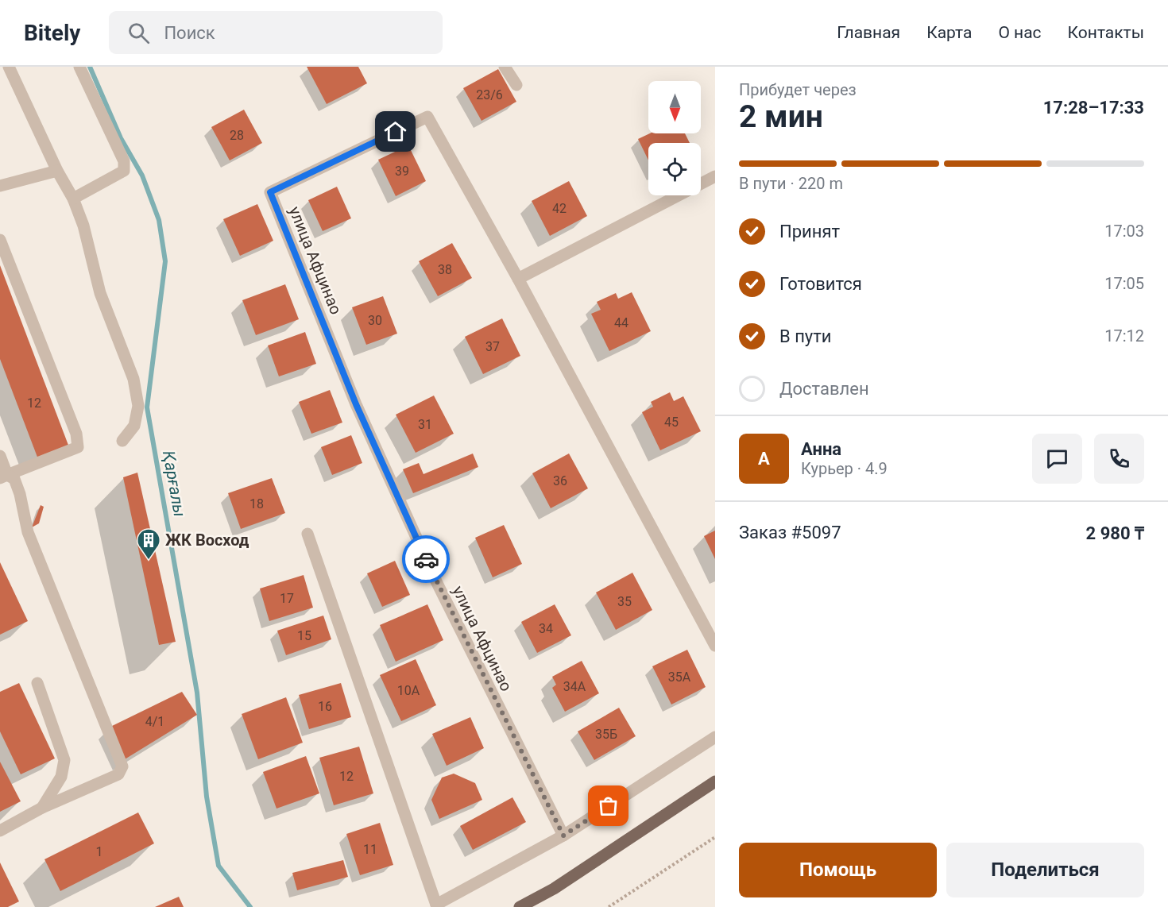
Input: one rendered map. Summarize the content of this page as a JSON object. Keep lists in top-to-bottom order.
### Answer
{
  "streets": {
    "street": ["улица Афцинао"]
  },
  "water": ["Қарғалы"],
  "places": {
    "building": ["ЖК Восход"]
  },
  "house_numbers": [
    "23/6",
    "28",
    "39",
    "42",
    "38",
    "30",
    "44",
    "37",
    "12",
    "45",
    "31",
    "36",
    "18",
    "17",
    "35",
    "34",
    "15",
    "35А",
    "34А",
    "10А",
    "16",
    "4/1",
    "35Б",
    "12",
    "11",
    "1"
  ],
  "north": "bottom",
  "page": {
    "header": "Bitely",
    "search": "Поиск",
    "nav": [
      "Главная",
      "Карта",
      "О нас",
      "Контакты"
    ],
    "heading": ["2 мин", "Прибудет через", "17:28–17:33"],
    "panel": [
      "Анна",
      "Курьер · 4.9",
      "Заказ #5097",
      "2 980 ₸"
    ],
    "bar": "В пути · 220 m",
    "list": [
      ["Принят", "17:03"],
      ["Готовится", "17:05"],
      ["В пути", "17:12"],
      "Доставлен"
    ],
    "round": "А",
    "buttons": ["Помощь", "Поделиться"]
  }
}
